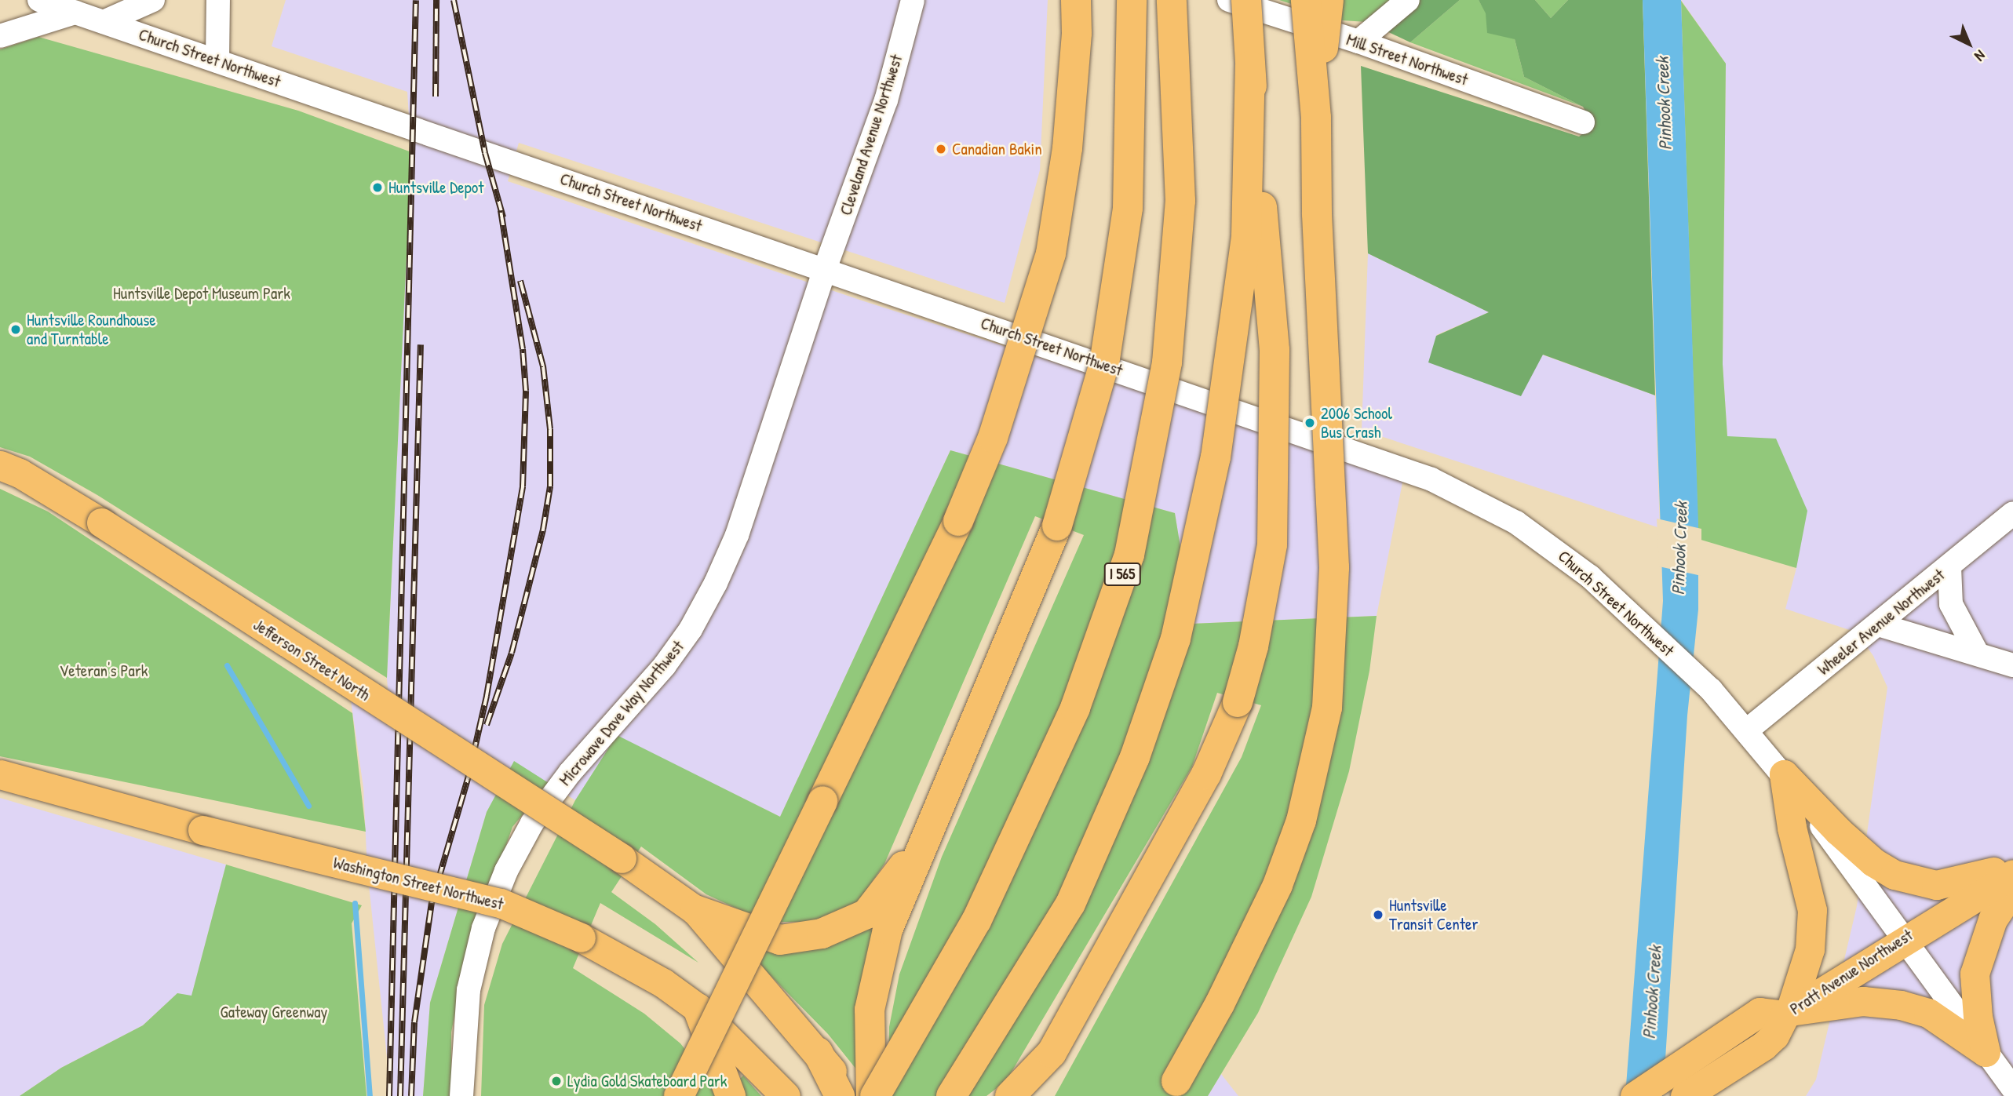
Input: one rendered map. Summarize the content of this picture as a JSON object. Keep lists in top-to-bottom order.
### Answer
{
  "streets": {
    "highway": ["I 565"],
    "main road": ["Jefferson Street North", "Washington Street Northwest", "Pratt Avenue Northwest"],
    "street": [
      "Church Street Northwest",
      "Mill Street Northwest",
      "Cleveland Avenue Northwest",
      "Wheeler Avenue Northwest",
      "Microwave Dave Way Northwest"
    ]
  },
  "crossings": [
    ["Church Street Northwest", "Cleveland Avenue Northwest"],
    ["Church Street Northwest", "Wheeler Avenue Northwest"],
    ["Church Street Northwest", "Microwave Dave Way Northwest"],
    ["Church Street Northwest", "Pratt Avenue Northwest"],
    ["Cleveland Avenue Northwest", "Microwave Dave Way Northwest"]
  ],
  "water": ["Pinhook Creek"],
  "parks": ["Huntsville Depot Museum Park", "Veteran's Park", "Gateway Greenway"],
  "places": [
    "Canadian Bakin",
    "Huntsville Depot",
    "Huntsville Roundhouse and Turntable",
    "2006 School Bus Crash",
    "Huntsville Transit Center",
    "Lydia Gold Skateboard Park"
  ],
  "north": "bottom right"
}
